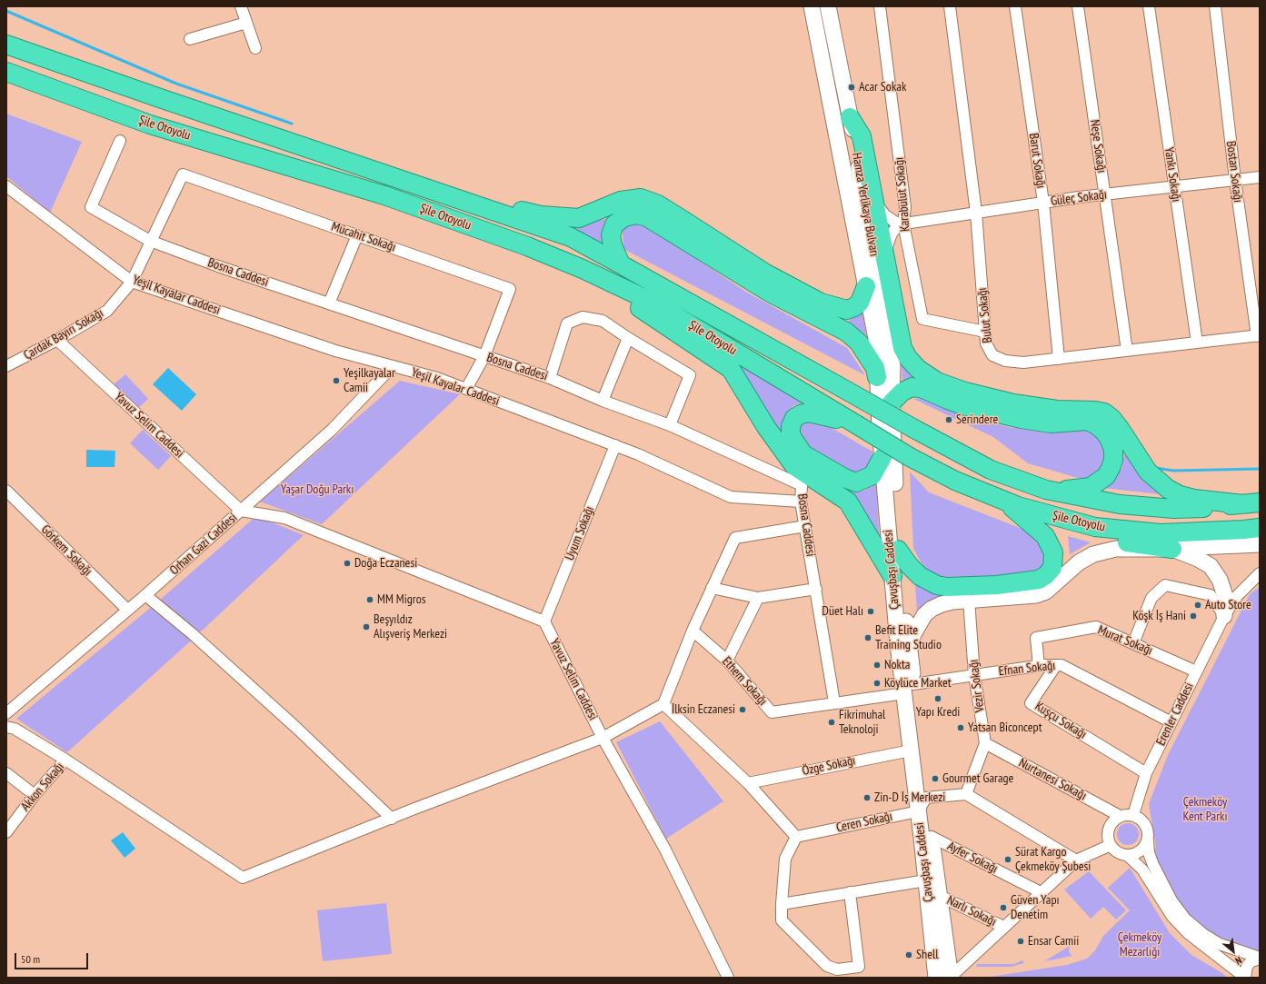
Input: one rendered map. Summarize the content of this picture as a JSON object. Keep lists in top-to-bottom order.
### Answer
{
  "streets": {
    "highway": ["Şile Otoyolu"],
    "main road": ["Hamza Yerlikaya Bulvarı", "Çavuşbaşı Caddesi"],
    "street": [
      "Neşe Sokağı",
      "Barut Sokağı",
      "Bostan Sokağı",
      "Yankı Sokağı",
      "Karabulut Sokağı",
      "Güleç Sokağı",
      "Mücahit Sokağı",
      "Bosna Caddesi",
      "Yeşil Kayalar Caddesi",
      "Bulut Sokağı",
      "Çardak Bayırı Sokağı",
      "Yavuz Selim Caddesi",
      "Uyum Sokağı",
      "Orhan Gazi Caddesi",
      "Görkem Sokağı",
      "Murat Sokağı",
      "Efnan Sokağı",
      "Ethem Sokağı",
      "Vezir Sokağı",
      "Erenler Caddesi",
      "Kuşçu Sokağı",
      "Özge Sokağı",
      "Nurtanesi Sokağı",
      "Akkon Sokağı",
      "Ceren Sokağı",
      "Ayfer Sokağı",
      "Narlı Sokağı"
    ]
  },
  "crossings": [
    ["Neşe Sokağı", "Güleç Sokağı"],
    ["Neşe Sokağı", "Bulut Sokağı"],
    ["Barut Sokağı", "Güleç Sokağı"],
    ["Barut Sokağı", "Bulut Sokağı"],
    ["Bostan Sokağı", "Güleç Sokağı"],
    ["Bostan Sokağı", "Bulut Sokağı"],
    ["Yankı Sokağı", "Güleç Sokağı"],
    ["Yankı Sokağı", "Bulut Sokağı"],
    ["Karabulut Sokağı", "Güleç Sokağı"],
    ["Karabulut Sokağı", "Bulut Sokağı"],
    ["Güleç Sokağı", "Bulut Sokağı"],
    ["Hamza Yerlikaya Bulvarı", "Çavuşbaşı Caddesi"],
    ["Mücahit Sokağı", "Bosna Caddesi"],
    ["Mücahit Sokağı", "Yeşil Kayalar Caddesi"],
    ["Mücahit Sokağı", "Çardak Bayırı Sokağı"],
    ["Bosna Caddesi", "Yeşil Kayalar Caddesi"],
    ["Bosna Caddesi", "Çardak Bayırı Sokağı"],
    ["Bosna Caddesi", "Ethem Sokağı"],
    ["Yeşil Kayalar Caddesi", "Çardak Bayırı Sokağı"],
    ["Yeşil Kayalar Caddesi", "Uyum Sokağı"],
    ["Yeşil Kayalar Caddesi", "Orhan Gazi Caddesi"],
    ["Çardak Bayırı Sokağı", "Yavuz Selim Caddesi"],
    ["Yavuz Selim Caddesi", "Uyum Sokağı"],
    ["Yavuz Selim Caddesi", "Orhan Gazi Caddesi"],
    ["Orhan Gazi Caddesi", "Görkem Sokağı"],
    ["Çavuşbaşı Caddesi", "Efnan Sokağı"],
    ["Çavuşbaşı Caddesi", "Ethem Sokağı"],
    ["Çavuşbaşı Caddesi", "Özge Sokağı"],
    ["Çavuşbaşı Caddesi", "Ceren Sokağı"],
    ["Çavuşbaşı Caddesi", "Ayfer Sokağı"],
    ["Çavuşbaşı Caddesi", "Narlı Sokağı"],
    ["Murat Sokağı", "Efnan Sokağı"],
    ["Murat Sokağı", "Erenler Caddesi"],
    ["Efnan Sokağı", "Ethem Sokağı"],
    ["Efnan Sokağı", "Vezir Sokağı"],
    ["Efnan Sokağı", "Erenler Caddesi"],
    ["Efnan Sokağı", "Kuşçu Sokağı"],
    ["Vezir Sokağı", "Nurtanesi Sokağı"],
    ["Erenler Caddesi", "Kuşçu Sokağı"],
    ["Erenler Caddesi", "Nurtanesi Sokağı"]
  ],
  "parks": ["Yaşar Doğu Parkı", "Çekmeköy Kent Parkı", "Çekmeköy Mezarlığı"],
  "places": [
    "Acar Sokak",
    "Yeşilkayalar Camii",
    "Serindere",
    "Doğa Eczanesi",
    "MM Migros",
    "Auto Store",
    "Düet Halı",
    "Köşk İş Hani",
    "Beşyıldız Alışveriş Merkezi",
    "Befit Elite Training Studio",
    "Nokta",
    "Köylüce Market",
    "Yapı Kredi",
    "İlksin Eczanesi",
    "Fikrimuhal Teknoloji",
    "Yatsan Biconcept",
    "Gourmet Garage",
    "Zin-D İş Merkezi",
    "Sürat Kargo Çekmeköy Şubesi",
    "Güven Yapı Denetim",
    "Ensar Camii",
    "Shell"
  ],
  "scale_bar": "50 m",
  "north": "bottom right"
}
